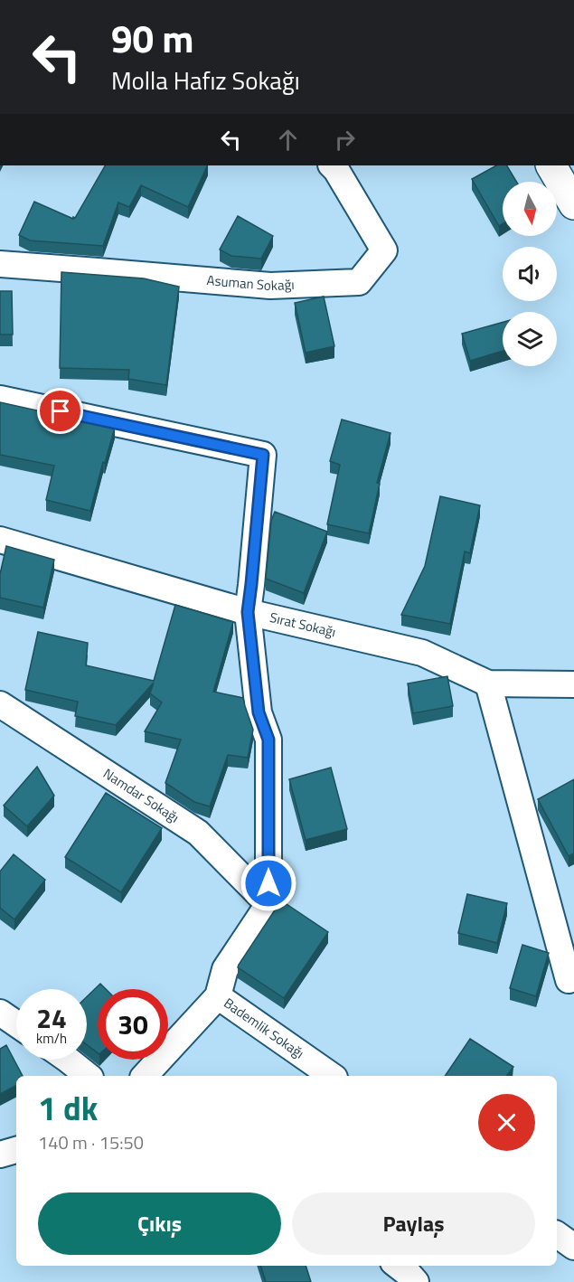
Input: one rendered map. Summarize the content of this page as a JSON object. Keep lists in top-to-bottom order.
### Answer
{
  "streets": {
    "street": [
      "Asuman Sokağı",
      "Sırat Sokağı",
      "Namdar Sokağı",
      "Bademlik Sokağı"
    ]
  },
  "north": "bottom",
  "page": {
    "turn": ["90 m", "Molla Hafız Sokağı"],
    "speed": "24 km/h",
    "limit": "30",
    "heading": ["1 dk", "140 m · 15:50"],
    "buttons": ["Çıkış", "Paylaş"]
  }
}
